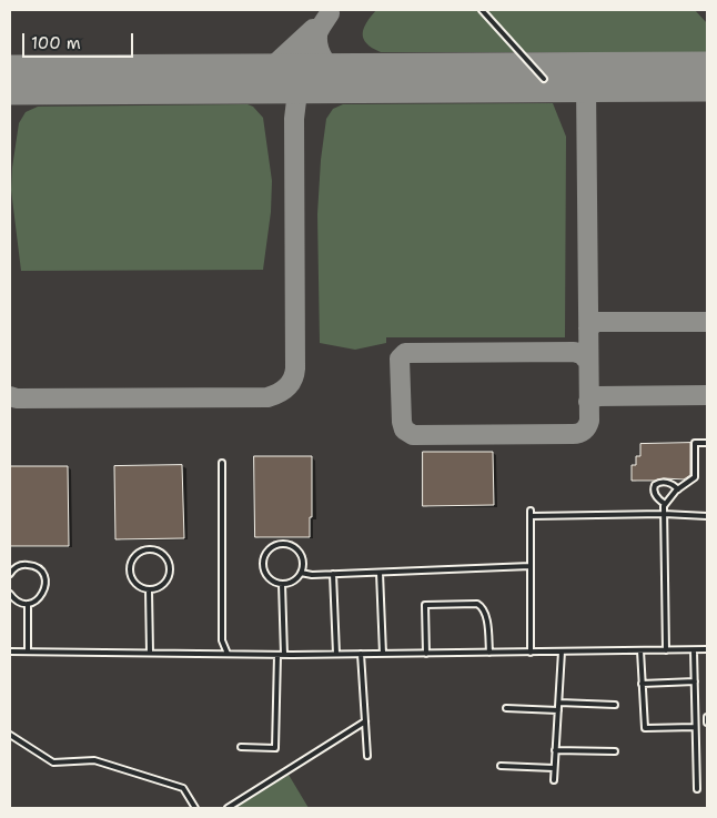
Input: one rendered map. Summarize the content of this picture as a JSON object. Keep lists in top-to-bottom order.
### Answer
{
  "scale_bar": "100 m"
}
